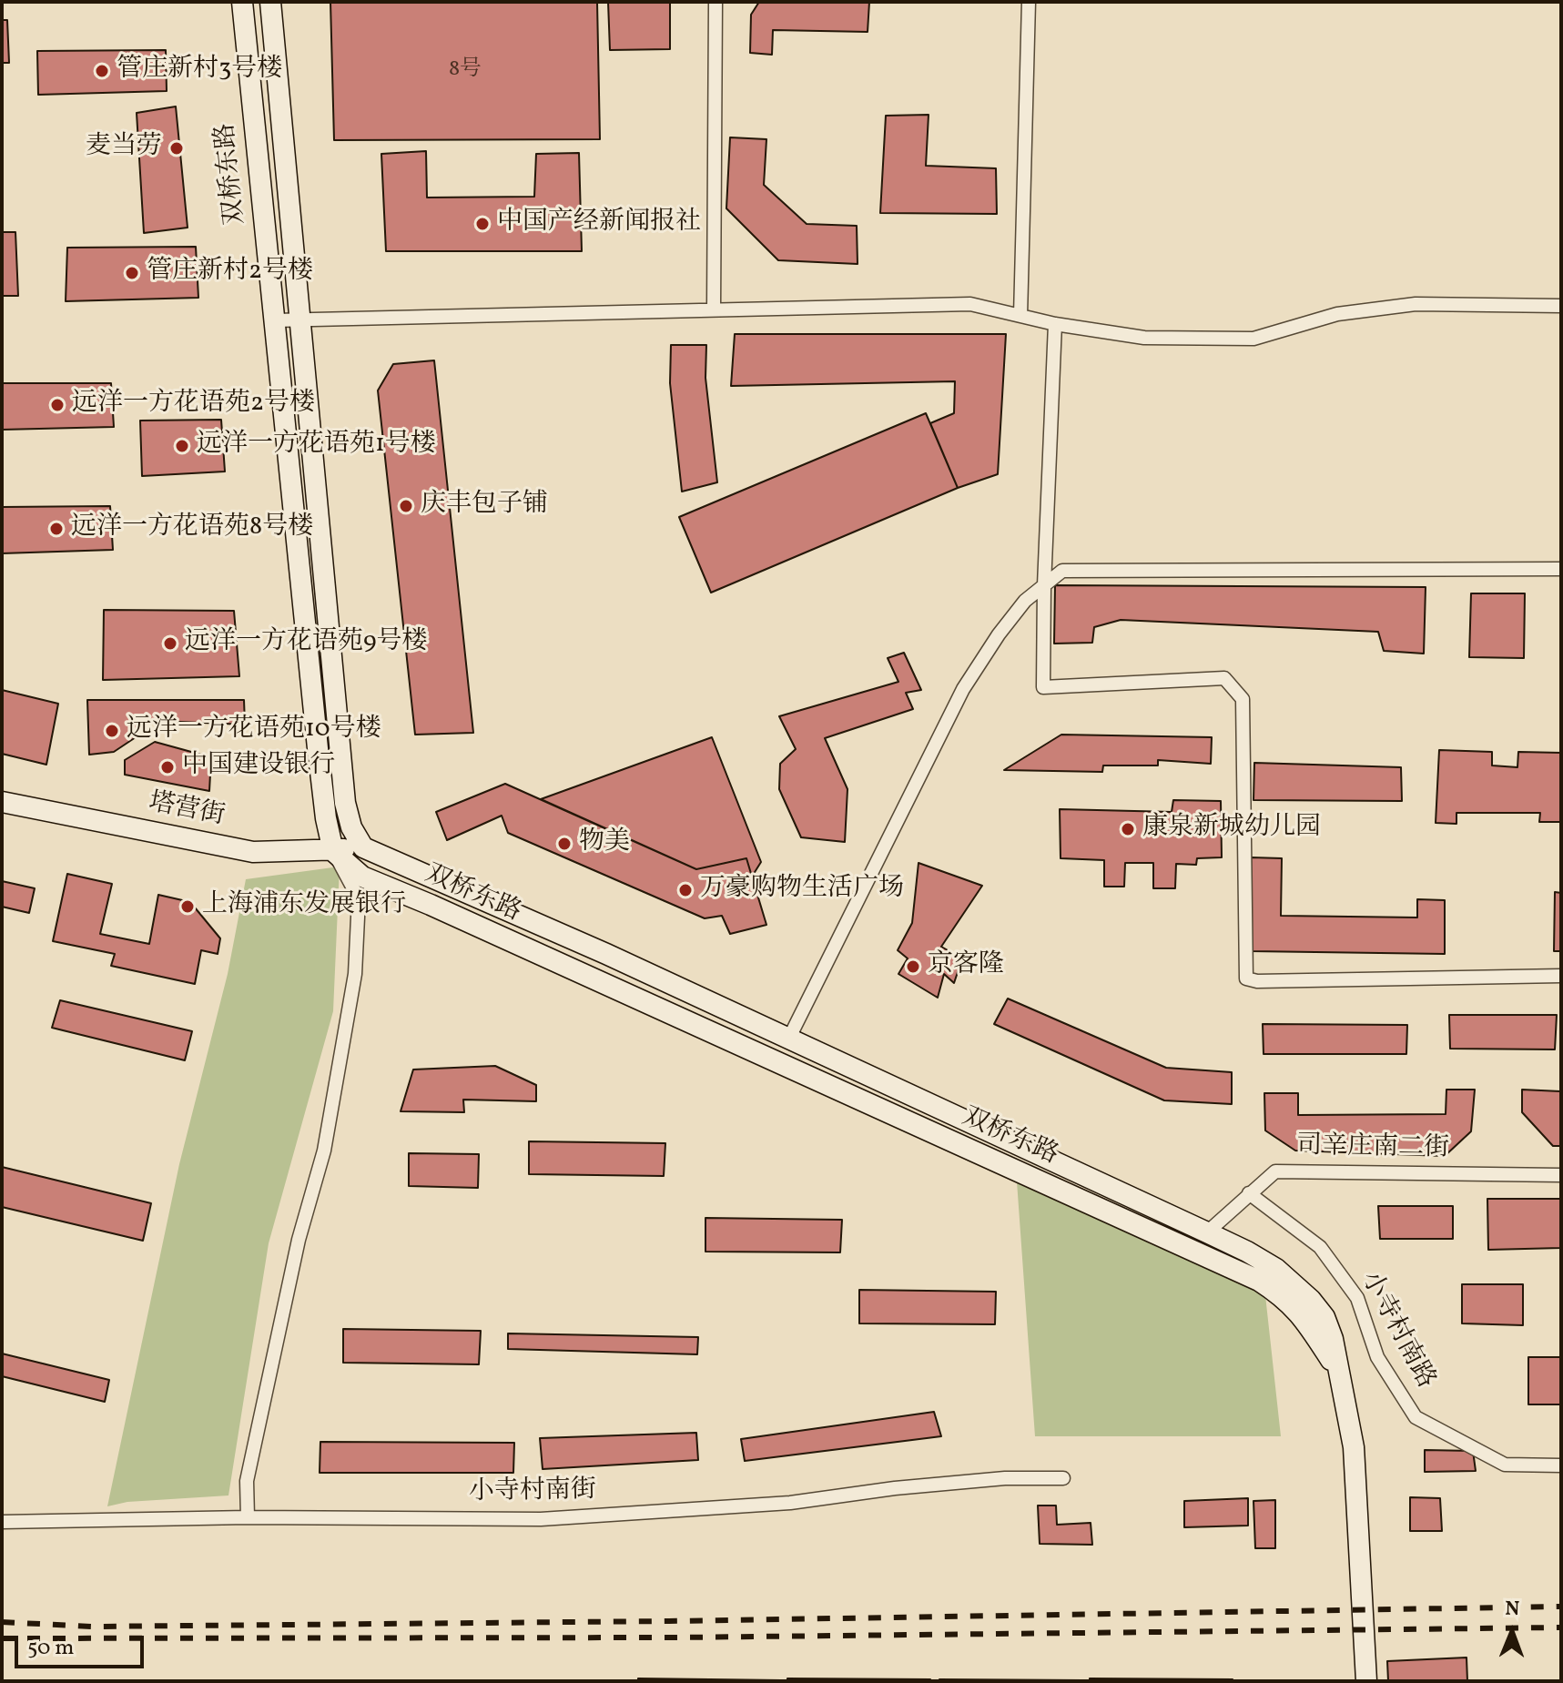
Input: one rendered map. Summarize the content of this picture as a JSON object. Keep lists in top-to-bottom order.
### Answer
{
  "streets": {
    "street": [
      "双桥东路",
      "塔营街",
      "司辛庄南二街",
      "小寺村南路",
      "小寺村南街"
    ]
  },
  "crossings": [
    ["双桥东路", "塔营街"],
    ["双桥东路", "司辛庄南二街"],
    ["司辛庄南二街", "小寺村南路"]
  ],
  "places": [
    "管庄新村3号楼",
    "麦当劳",
    "中国产经新闻报社",
    "管庄新村2号楼",
    "远洋一方花语苑2号楼",
    "远洋一方花语苑1号楼",
    "庆丰包子铺",
    "远洋一方花语苑8号楼",
    "远洋一方花语苑9号楼",
    "远洋一方花语苑10号楼",
    "中国建设银行",
    "康泉新城幼儿园",
    "物美",
    "万豪购物生活广场",
    "上海浦东发展银行",
    "京客隆"
  ],
  "house_numbers": ["8号"],
  "scale_bar": "50 m",
  "north": "top"
}
